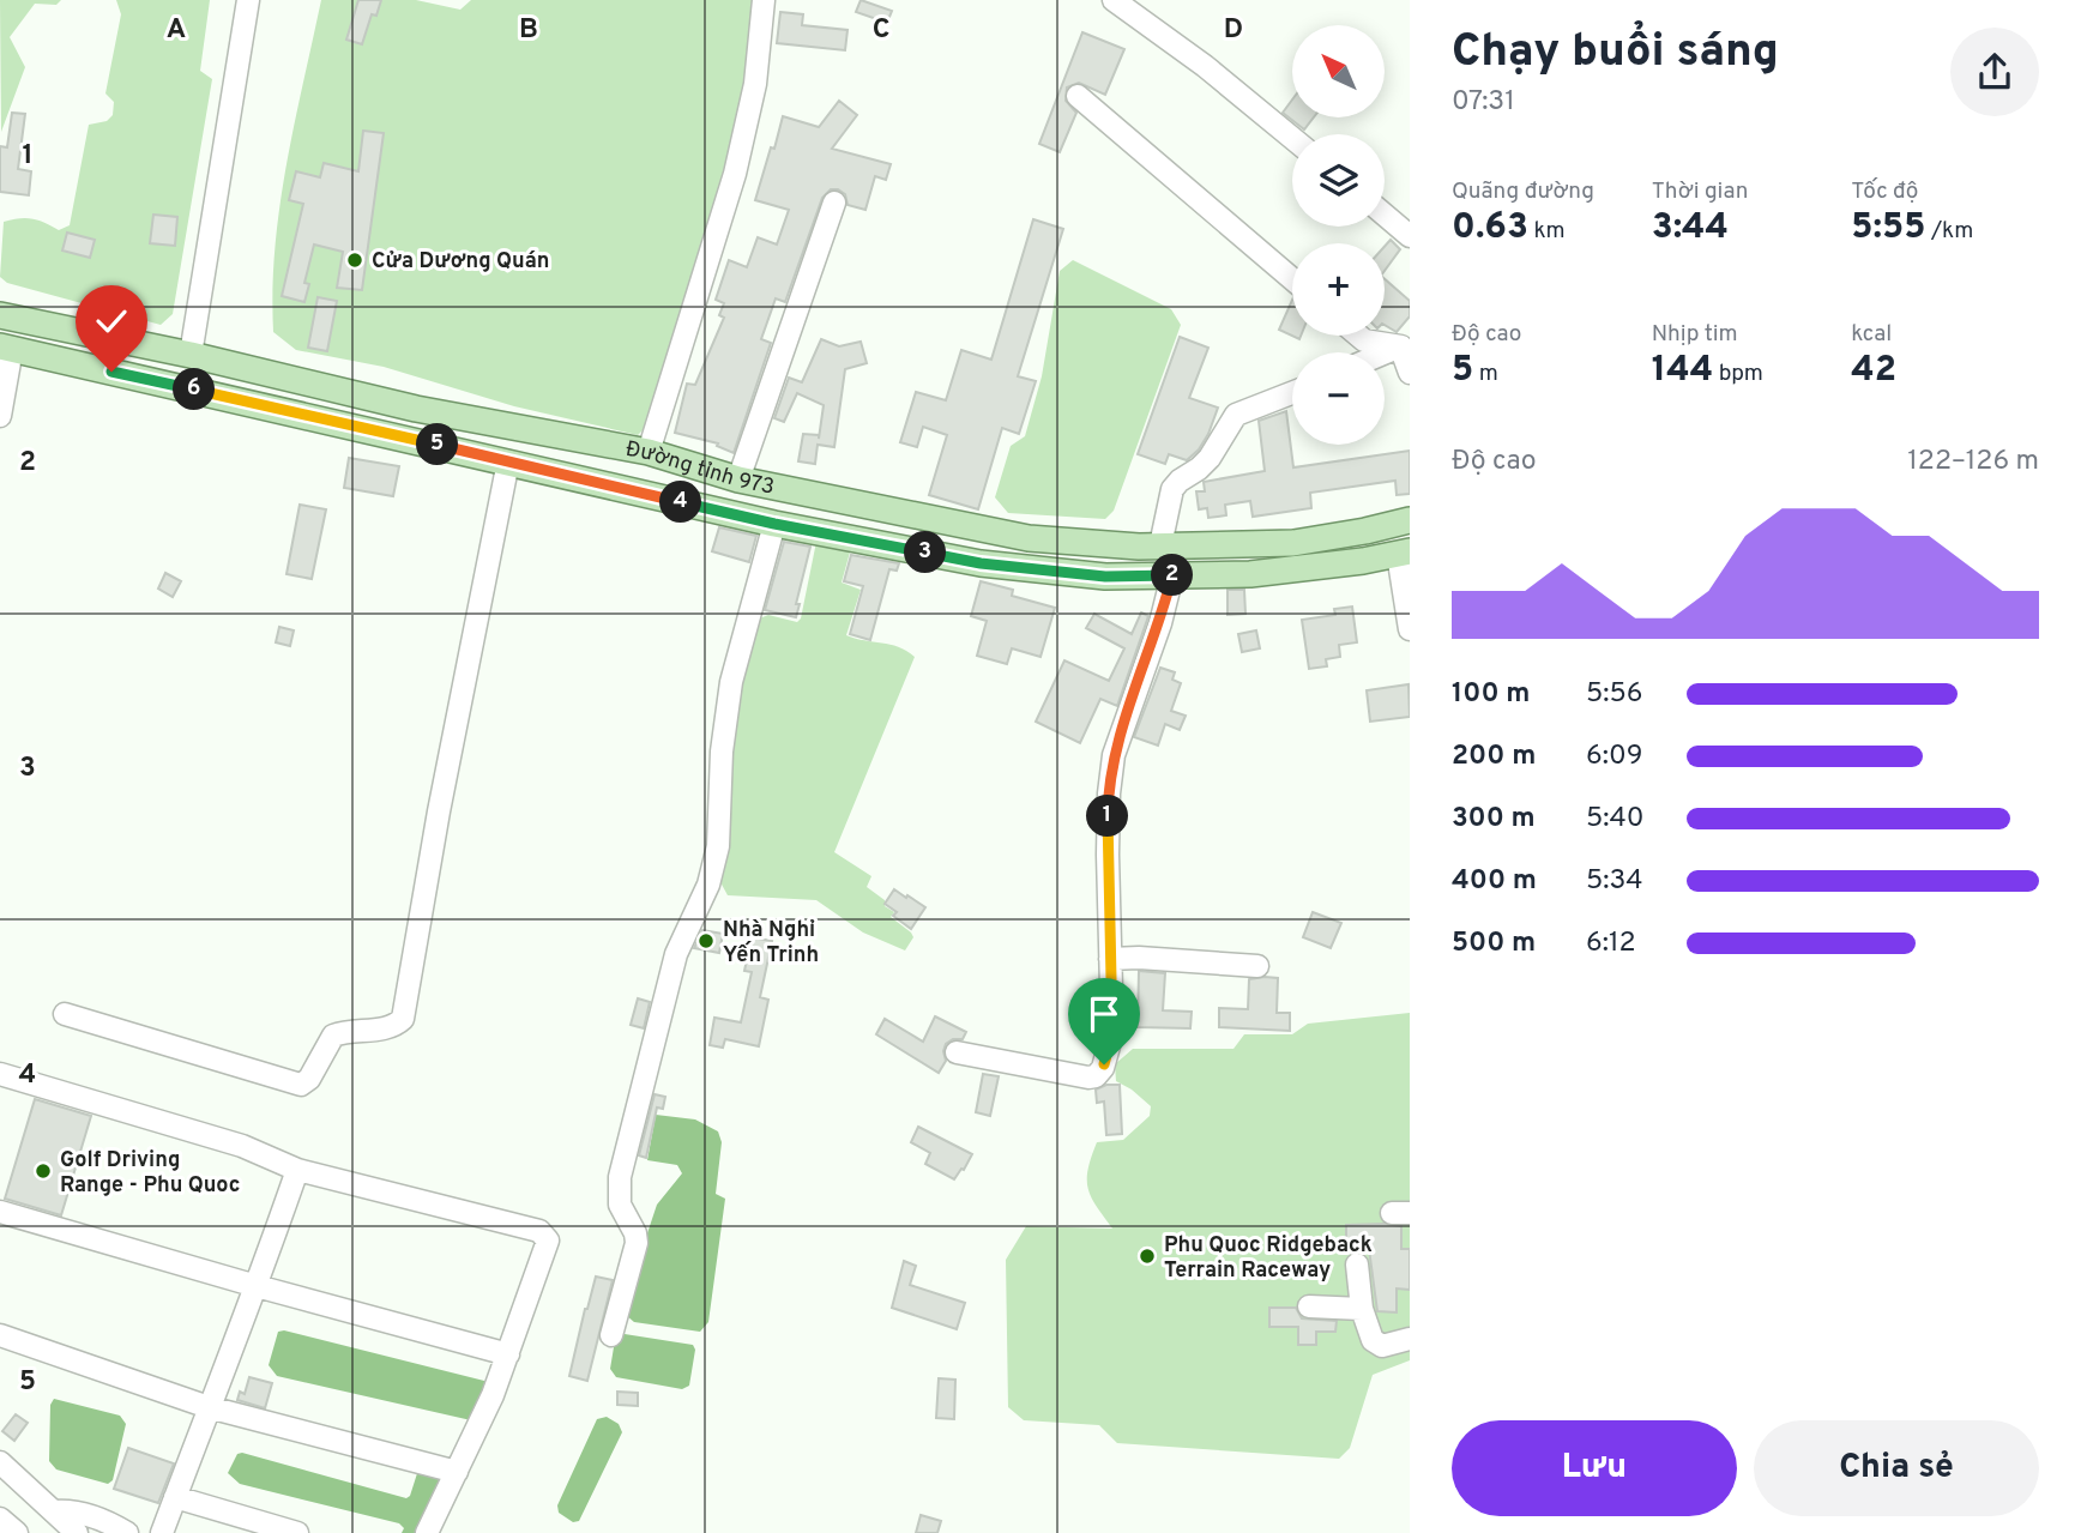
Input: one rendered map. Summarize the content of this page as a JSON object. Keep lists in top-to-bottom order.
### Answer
{
  "streets": {
    "main road": ["Đường tỉnh 973"]
  },
  "places": [
    "Cửa Dương Quán",
    "Nhà Nghỉ Yến Trinh",
    "Golf Driving Range - Phu Quoc",
    "Phu Quoc Ridgeback Terrain Raceway"
  ],
  "north": "top left",
  "page": {
    "heading": ["Chạy buổi sáng", "07:31"],
    "map_buttons": ["+", "−"],
    "stats": [
      ["Quãng đường", "0.63 km"],
      ["Thời gian", "3:44"],
      ["Tốc độ", "5:55 /km"],
      ["Độ cao", "5 m"],
      ["Nhịp tim", "144 bpm"],
      ["kcal", "42"]
    ],
    "pins": [
      "6",
      "5",
      "4",
      "3",
      "2",
      "1"
    ],
    "chart": ["Độ cao", "122–126 m"],
    "list": [
      {
        "name": "100 m",
        "note": "5:56"
      },
      {
        "name": "200 m",
        "note": "6:09"
      },
      {
        "name": "300 m",
        "note": "5:40"
      },
      {
        "name": "400 m",
        "note": "5:34"
      },
      {
        "name": "500 m",
        "note": "6:12"
      }
    ],
    "buttons": ["Lưu", "Chia sẻ"]
  },
  "grid": {
    "columns": [
      "A",
      "B",
      "C",
      "D"
    ],
    "rows": [
      "1",
      "2",
      "3",
      "4",
      "5"
    ]
  }
}
